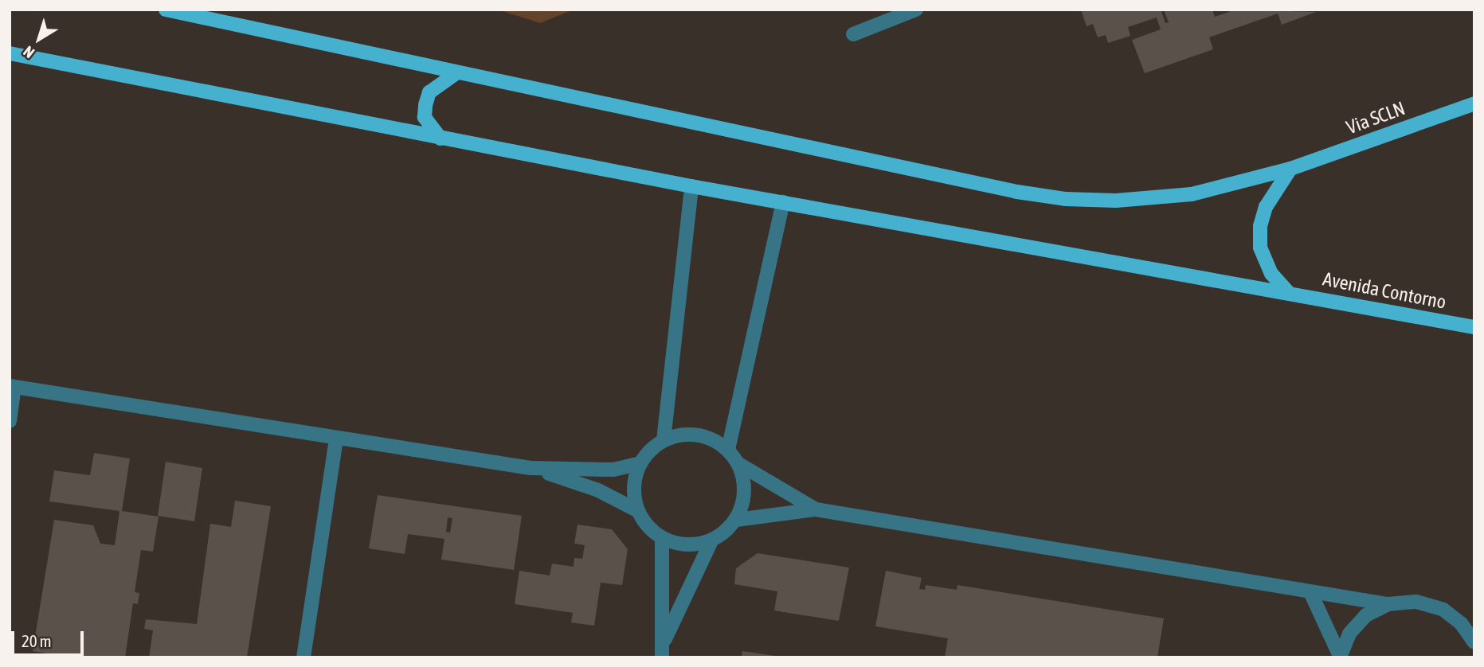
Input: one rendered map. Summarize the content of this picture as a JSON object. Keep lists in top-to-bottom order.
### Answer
{
  "streets": {
    "main road": ["Via SCLN", "Avenida Contorno"]
  },
  "scale_bar": "20 m",
  "north": "bottom left"
}
